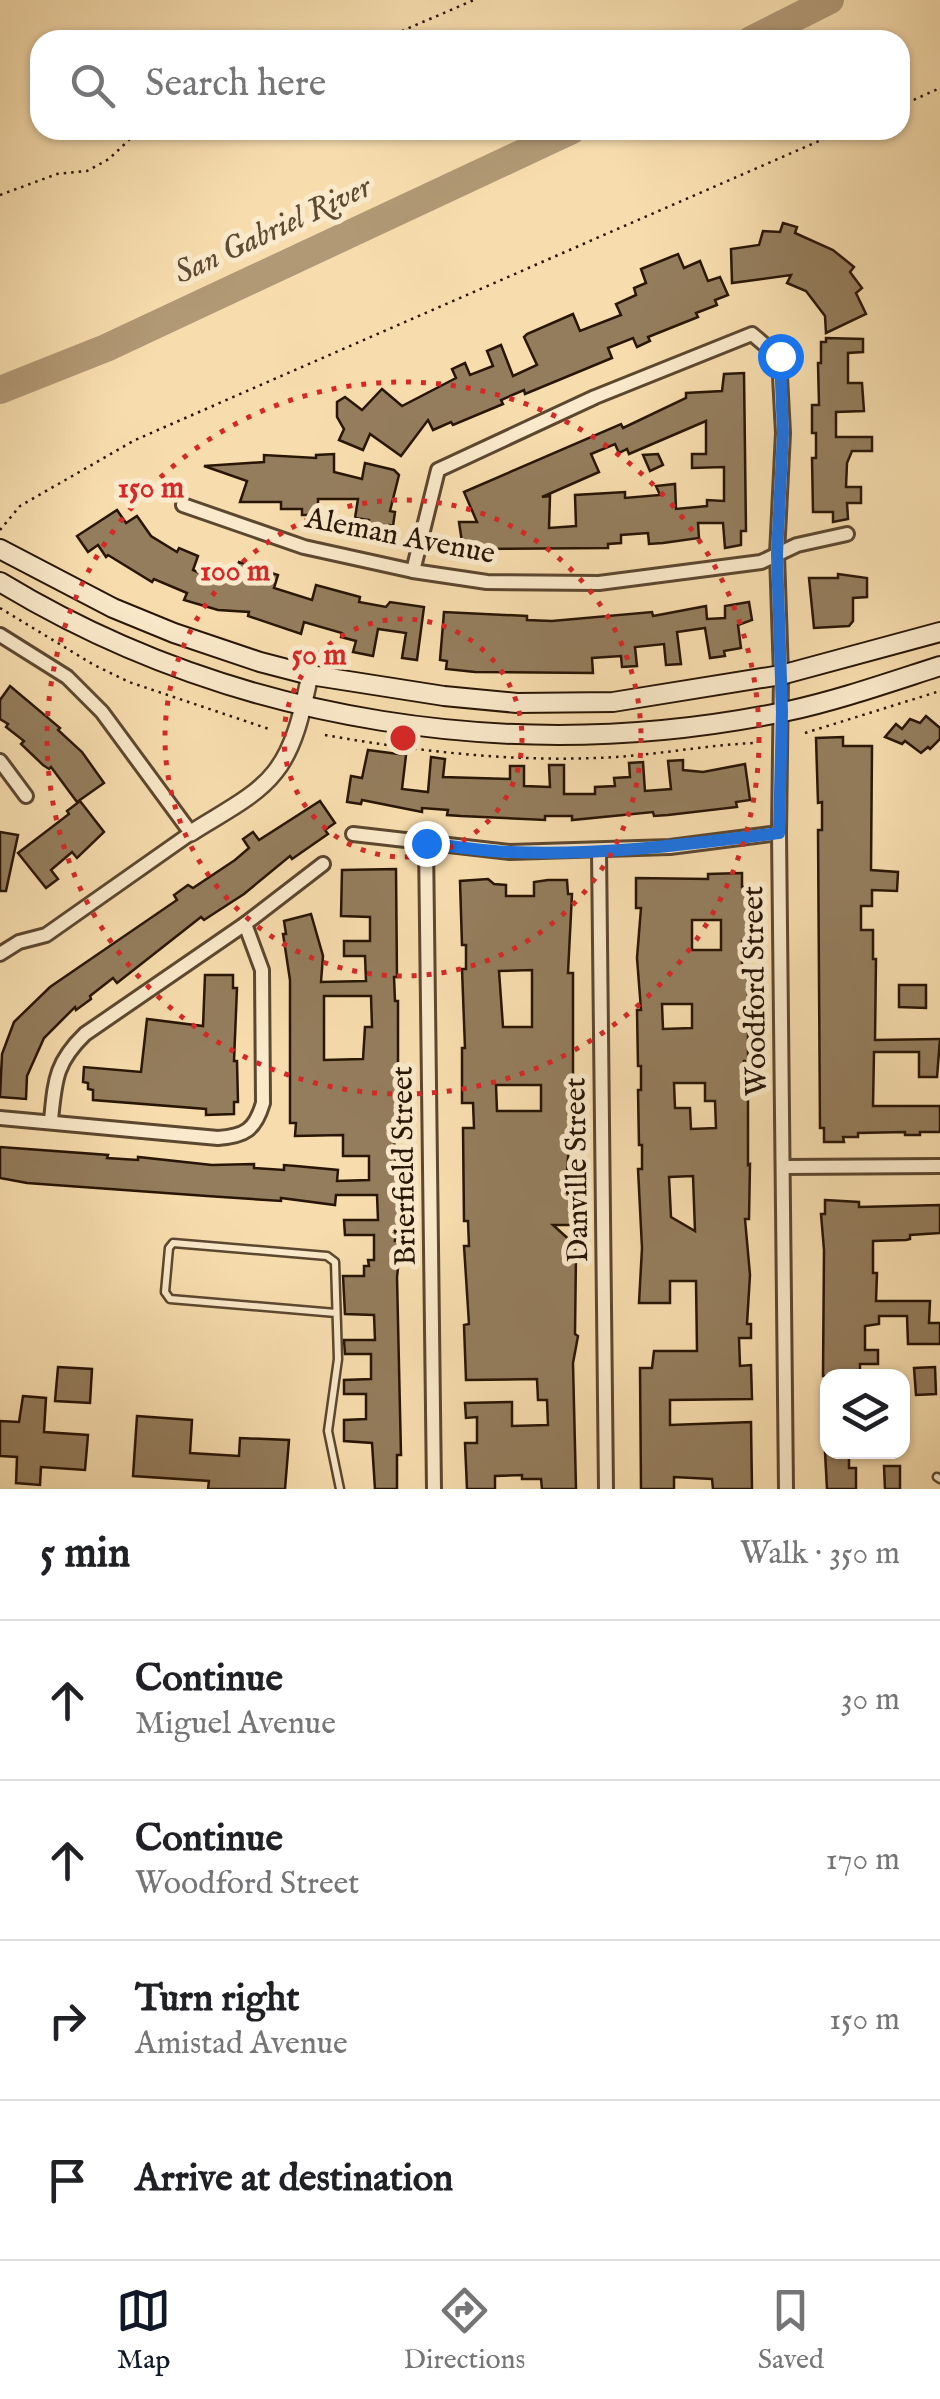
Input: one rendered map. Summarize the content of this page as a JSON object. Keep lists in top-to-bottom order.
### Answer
{
  "streets": {
    "street": [
      "Aleman Avenue",
      "Woodford Street",
      "Brierfield Street",
      "Danville Street"
    ]
  },
  "crossings": [
    ["Aleman Avenue", "Woodford Street"]
  ],
  "water": ["San Gabriel River"],
  "page": {
    "search": "Search here",
    "heading": ["5 min", "Walk · 350 m"],
    "list": [
      ["Continue", "Miguel Avenue", "30 m"],
      ["Continue", "Woodford Street", "170 m"],
      ["Turn right", "Amistad Avenue", "150 m"],
      "Arrive at destination"
    ],
    "nav": ["Map", "Directions", "Saved"]
  },
  "rings": ["150 m", "100 m", "50 m"]
}
